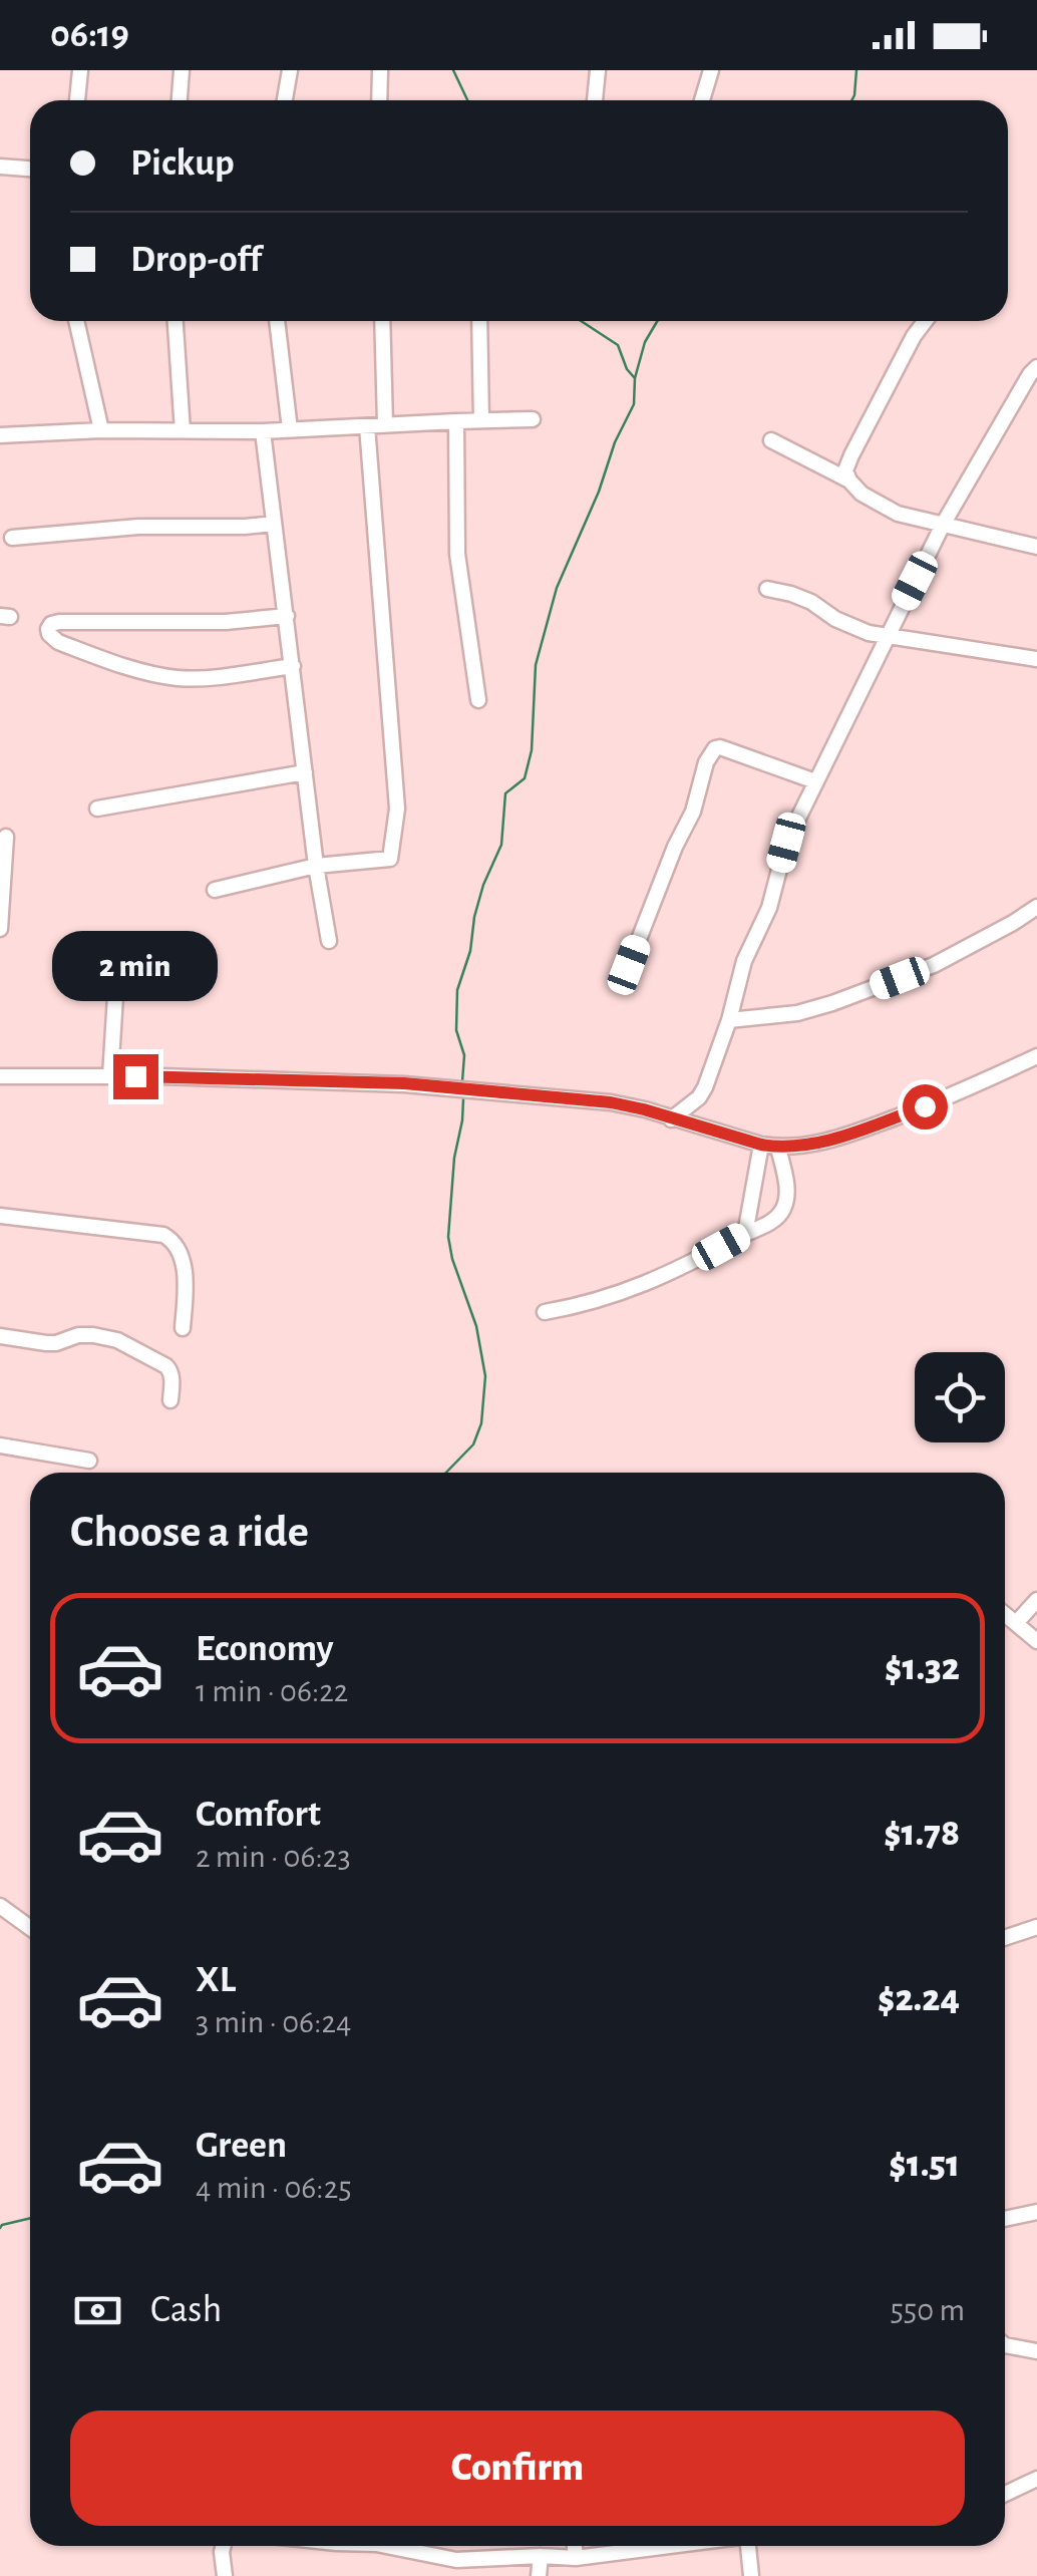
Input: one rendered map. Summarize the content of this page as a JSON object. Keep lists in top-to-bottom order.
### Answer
{
  "page": {
    "status": "06:19",
    "banner": ["Pickup", "Drop-off"],
    "bubble": "2 min",
    "heading": "Choose a ride",
    "list": [
      {
        "name": "Economy",
        "note": "1 min · 06:22",
        "value": "$1.32"
      },
      {
        "name": "Comfort",
        "note": "2 min · 06:23",
        "value": "$1.78"
      },
      {
        "name": "XL",
        "note": "3 min · 06:24",
        "value": "$2.24"
      },
      {
        "name": "Green",
        "note": "4 min · 06:25",
        "value": "$1.51"
      }
    ],
    "pay": ["Cash", "550 m"],
    "buttons": "Confirm"
  }
}
